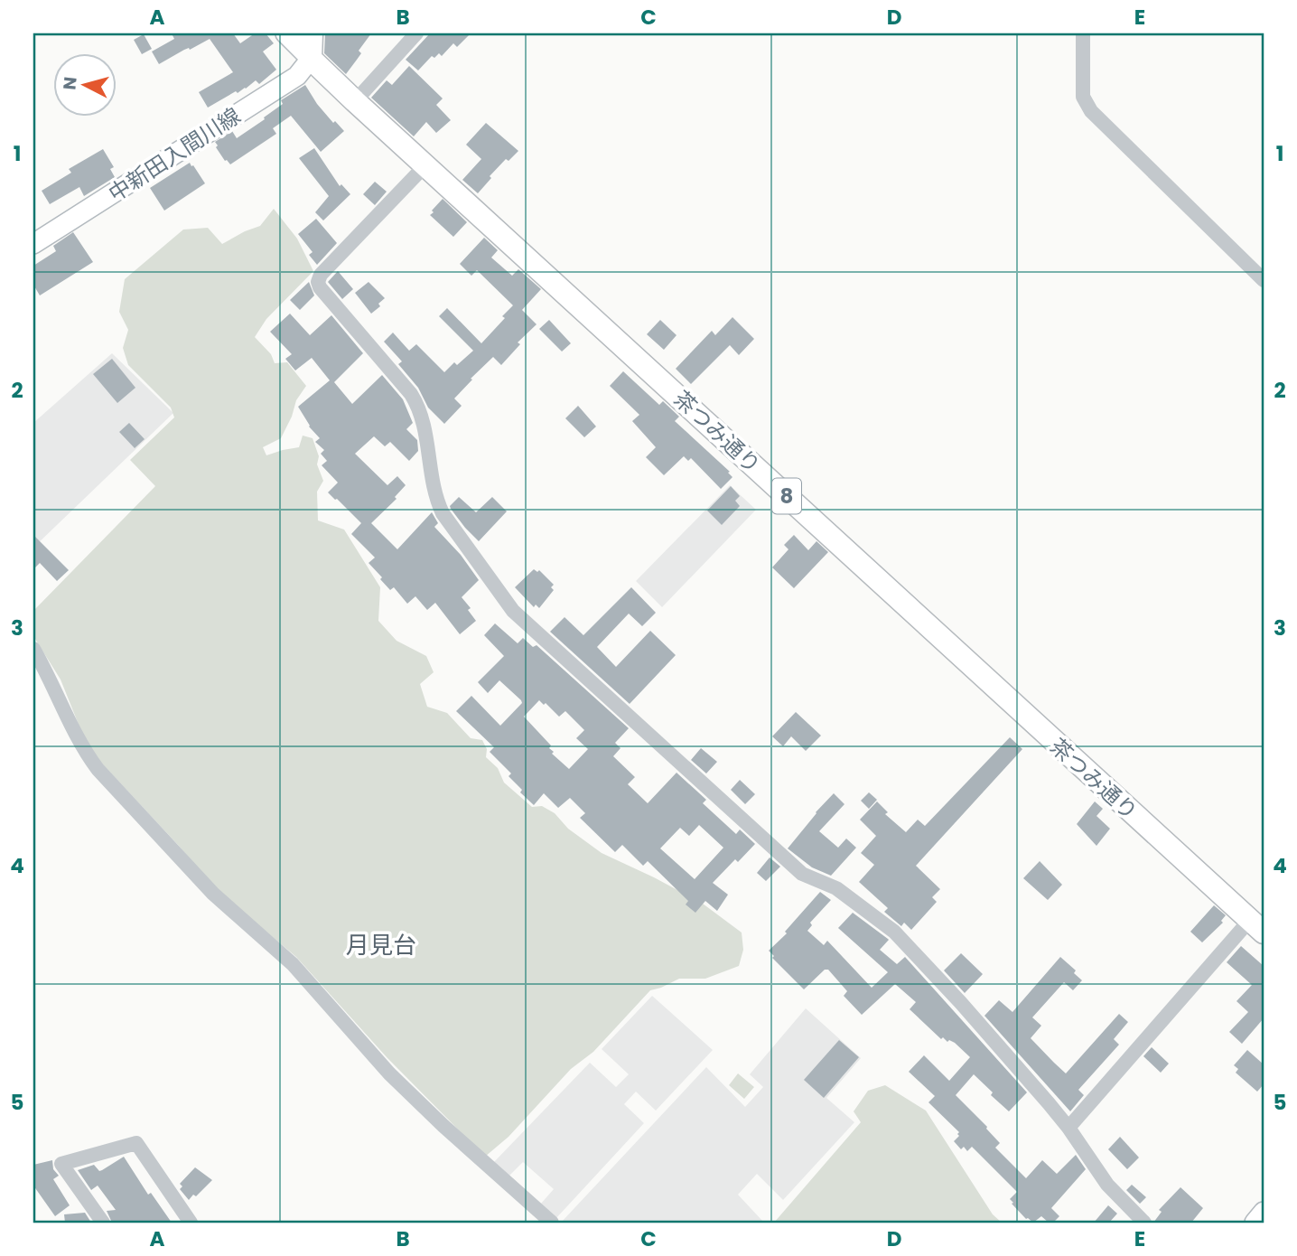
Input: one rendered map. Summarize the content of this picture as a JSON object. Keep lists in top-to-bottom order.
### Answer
{
  "streets": {
    "main road": ["中新田入間川線", "茶つみ通り", "8"]
  },
  "crossings": [
    ["中新田入間川線", "茶つみ通り"]
  ],
  "districts": ["月見台"],
  "north": "left",
  "grid": {
    "columns": [
      "A",
      "B",
      "C",
      "D",
      "E"
    ],
    "rows": [
      "1",
      "2",
      "3",
      "4",
      "5"
    ]
  }
}
